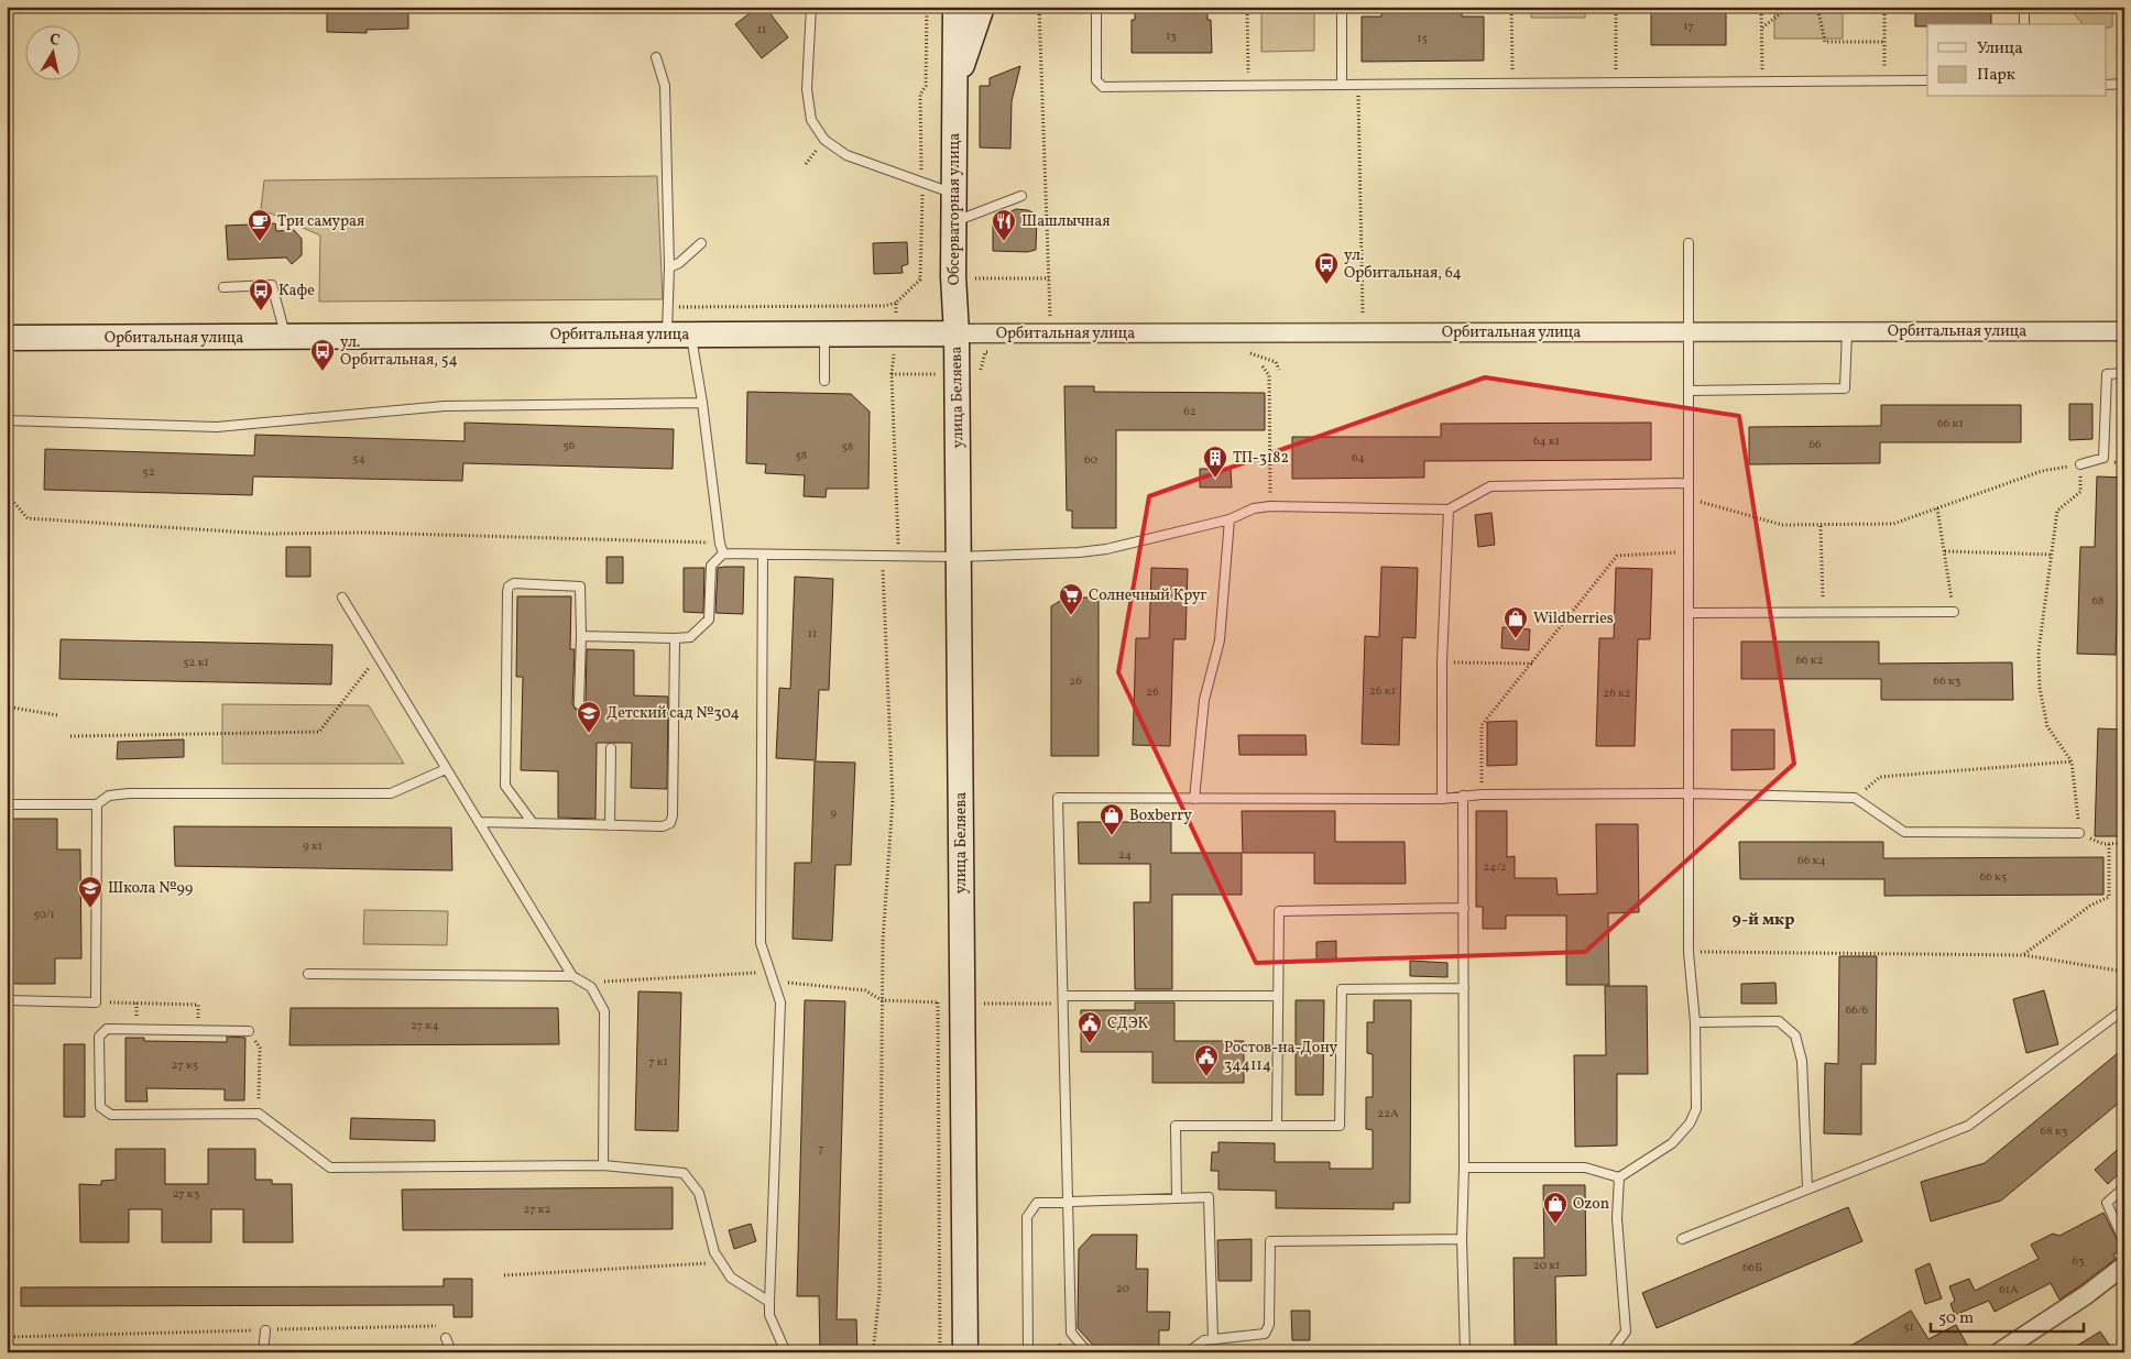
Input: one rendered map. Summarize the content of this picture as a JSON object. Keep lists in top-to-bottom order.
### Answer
{
  "streets": {
    "main road": ["Обсерваторная улица", "Орбитальная улица", "улица Беляева"]
  },
  "crossings": [
    ["Обсерваторная улица", "Орбитальная улица"],
    ["Обсерваторная улица", "улица Беляева"],
    ["Орбитальная улица", "улица Беляева"]
  ],
  "districts": ["9-й мкр"],
  "places": {
    "cafe": ["Три самурая"],
    "restaurant": ["Шашлычная"],
    "bus stop": ["ул. Орбитальная, 64", "Кафе", "ул. Орбитальная, 54"],
    "building": ["ТП-3182"],
    "supermarket": ["Солнечный Круг"],
    "shop": ["Wildberries", "Boxberry", "Ozon"],
    "school or university": ["Детский сад №304", "Школа №99"],
    "public building": ["СДЭК", "Ростов-на-Дону 344114"]
  },
  "house_numbers": [
    "17",
    "11",
    "13",
    "15",
    "62",
    "66 к1",
    "64 к1",
    "66",
    "56",
    "58",
    "58",
    "64",
    "54",
    "60",
    "52",
    "68",
    "11",
    "66 к2",
    "52 к1",
    "26",
    "66 к3",
    "26 к1",
    "26",
    "26 к2",
    "9",
    "9 к1",
    "24",
    "66 к4",
    "24/2",
    "66 к5",
    "50/1",
    "66/6",
    "27 к4",
    "7 к1",
    "27 к5",
    "22А",
    "68 к3",
    "7",
    "27 к3",
    "27 к2",
    "63",
    "20 к1",
    "66Б",
    "20",
    "61А",
    "51"
  ],
  "legend": ["Улица", "Парк"],
  "scale_bar": "50 m",
  "north": "top"
}
